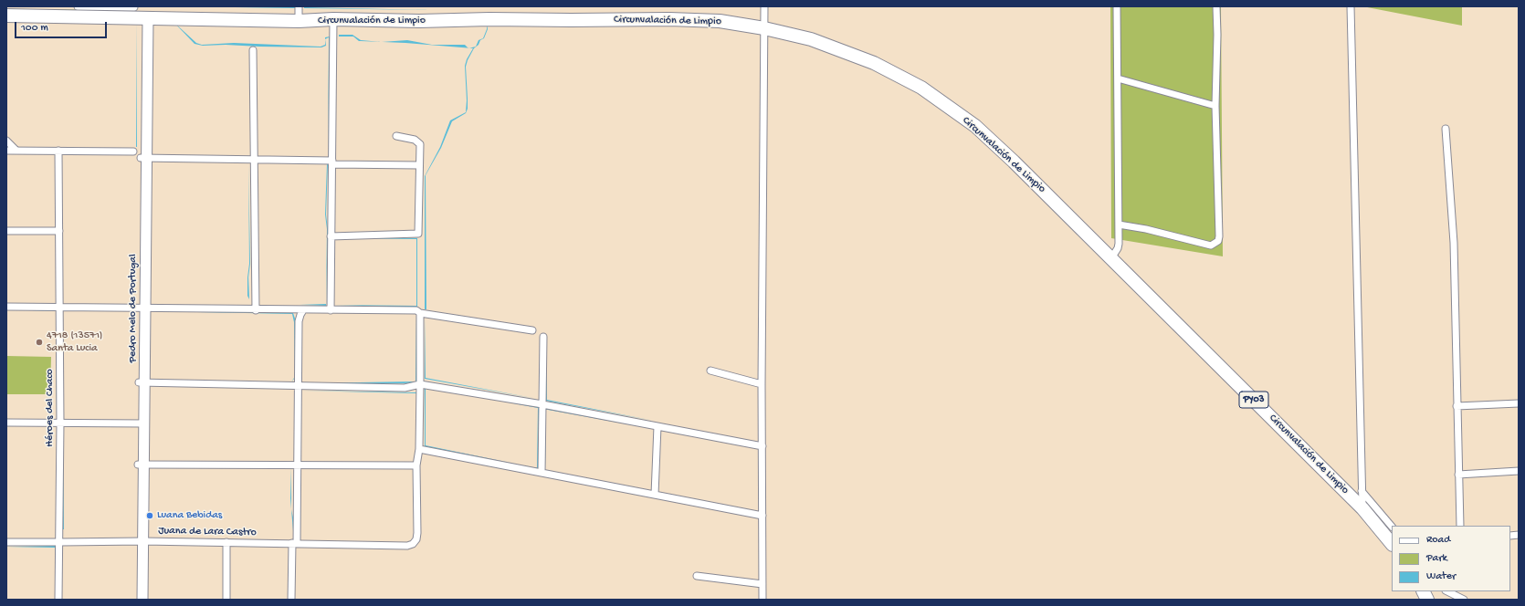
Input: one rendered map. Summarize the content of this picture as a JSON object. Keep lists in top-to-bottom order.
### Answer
{
  "streets": {
    "highway": ["Circunvalación de Limpio", "PY03"],
    "street": ["Pedro Melo de Portugal", "Héroes del Chaco", "Juana de Lara Castro"]
  },
  "crossings": [
    ["Circunvalación de Limpio", "Pedro Melo de Portugal"],
    ["Pedro Melo de Portugal", "Juana de Lara Castro"],
    ["Héroes del Chaco", "Juana de Lara Castro"]
  ],
  "places": ["4718 (13571) Santa Lucia", "Luana Bebidas"],
  "legend": ["Road", "Park", "Water"],
  "scale_bar": "100 m"
}
